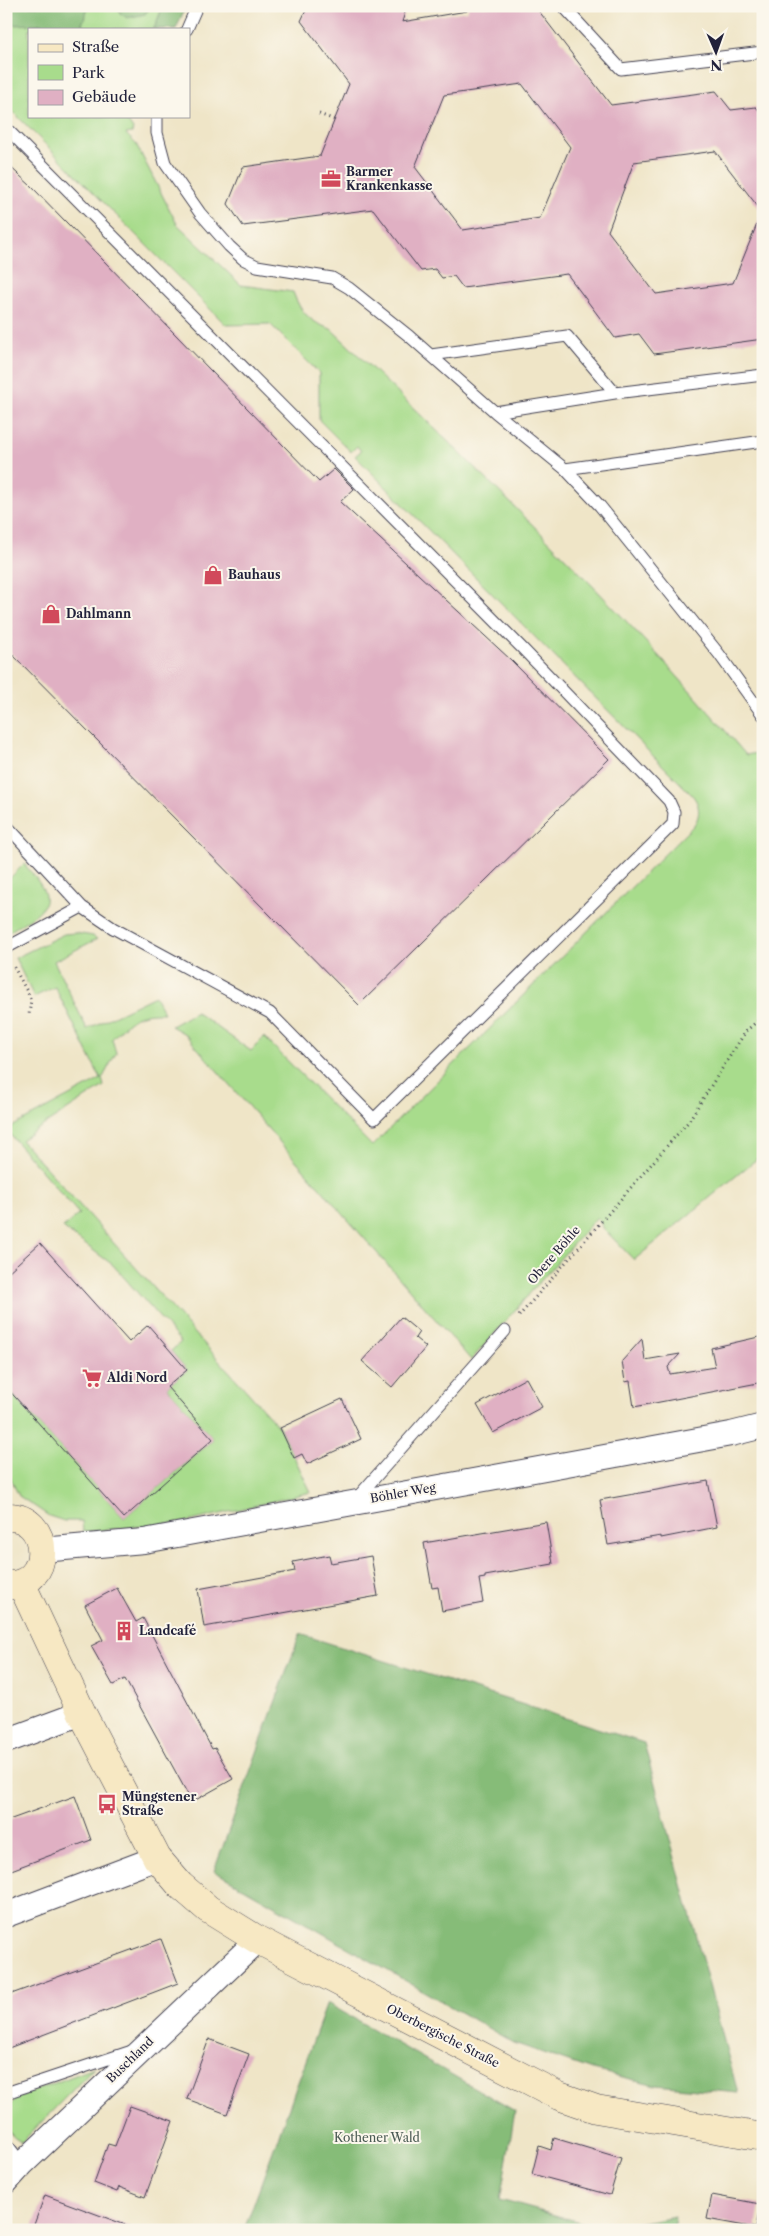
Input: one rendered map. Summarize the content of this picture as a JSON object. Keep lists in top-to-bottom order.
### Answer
{
  "streets": {
    "street": ["Böhler Weg", "Oberbergische Straße", "Buschland"],
    "path": ["Obere Böhle"]
  },
  "crossings": [
    ["Böhler Weg", "Oberbergische Straße"],
    ["Oberbergische Straße", "Buschland"]
  ],
  "parks": ["Kothener Wald"],
  "places": {
    "office": ["Barmer Krankenkasse"],
    "shop": ["Bauhaus", "Dahlmann"],
    "supermarket": ["Aldi Nord"],
    "building": ["Landcafé"],
    "bus stop": ["Müngstener Straße"]
  },
  "legend": ["Straße", "Park", "Gebäude"],
  "north": "bottom"
}
